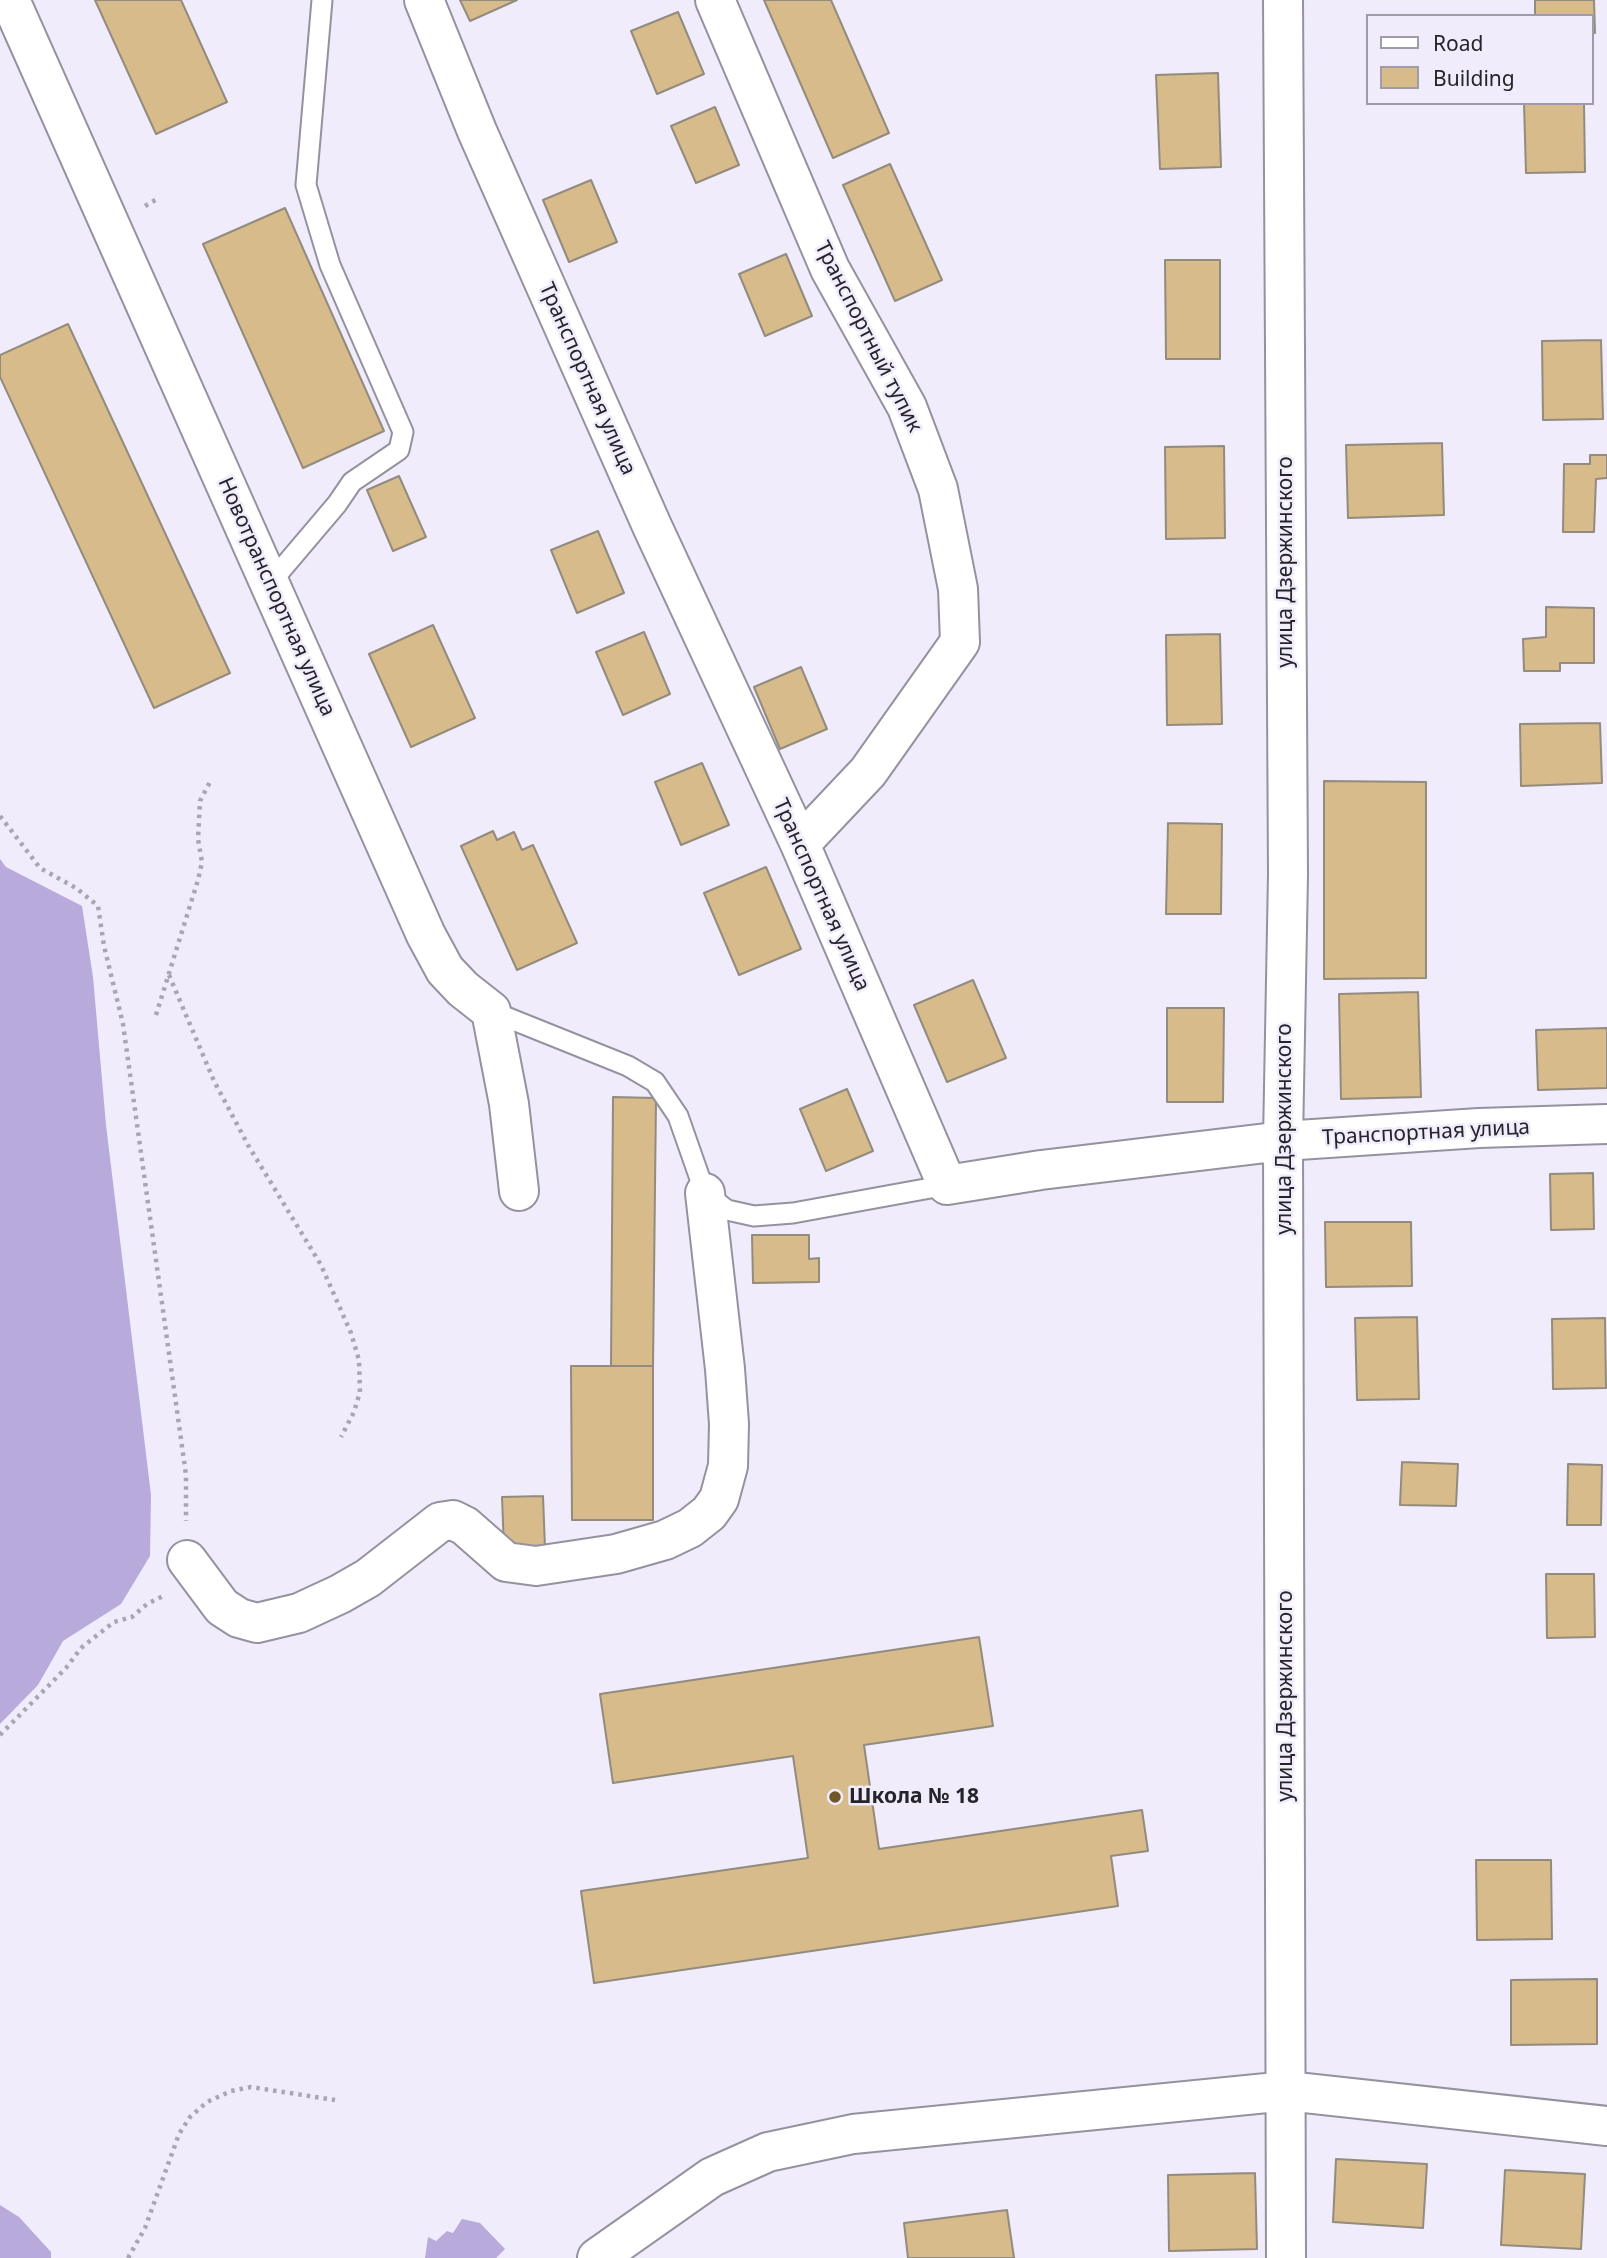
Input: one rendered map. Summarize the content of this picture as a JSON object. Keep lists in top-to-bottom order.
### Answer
{
  "streets": {
    "street": [
      "Транспортный тупик",
      "Транспортная улица",
      "улица Дзержинского",
      "Новотранспортная улица"
    ]
  },
  "crossings": [
    ["Транспортный тупик", "Транспортная улица"],
    ["Транспортная улица", "улица Дзержинского"]
  ],
  "places": ["Школа № 18"],
  "legend": ["Road", "Building"]
}
